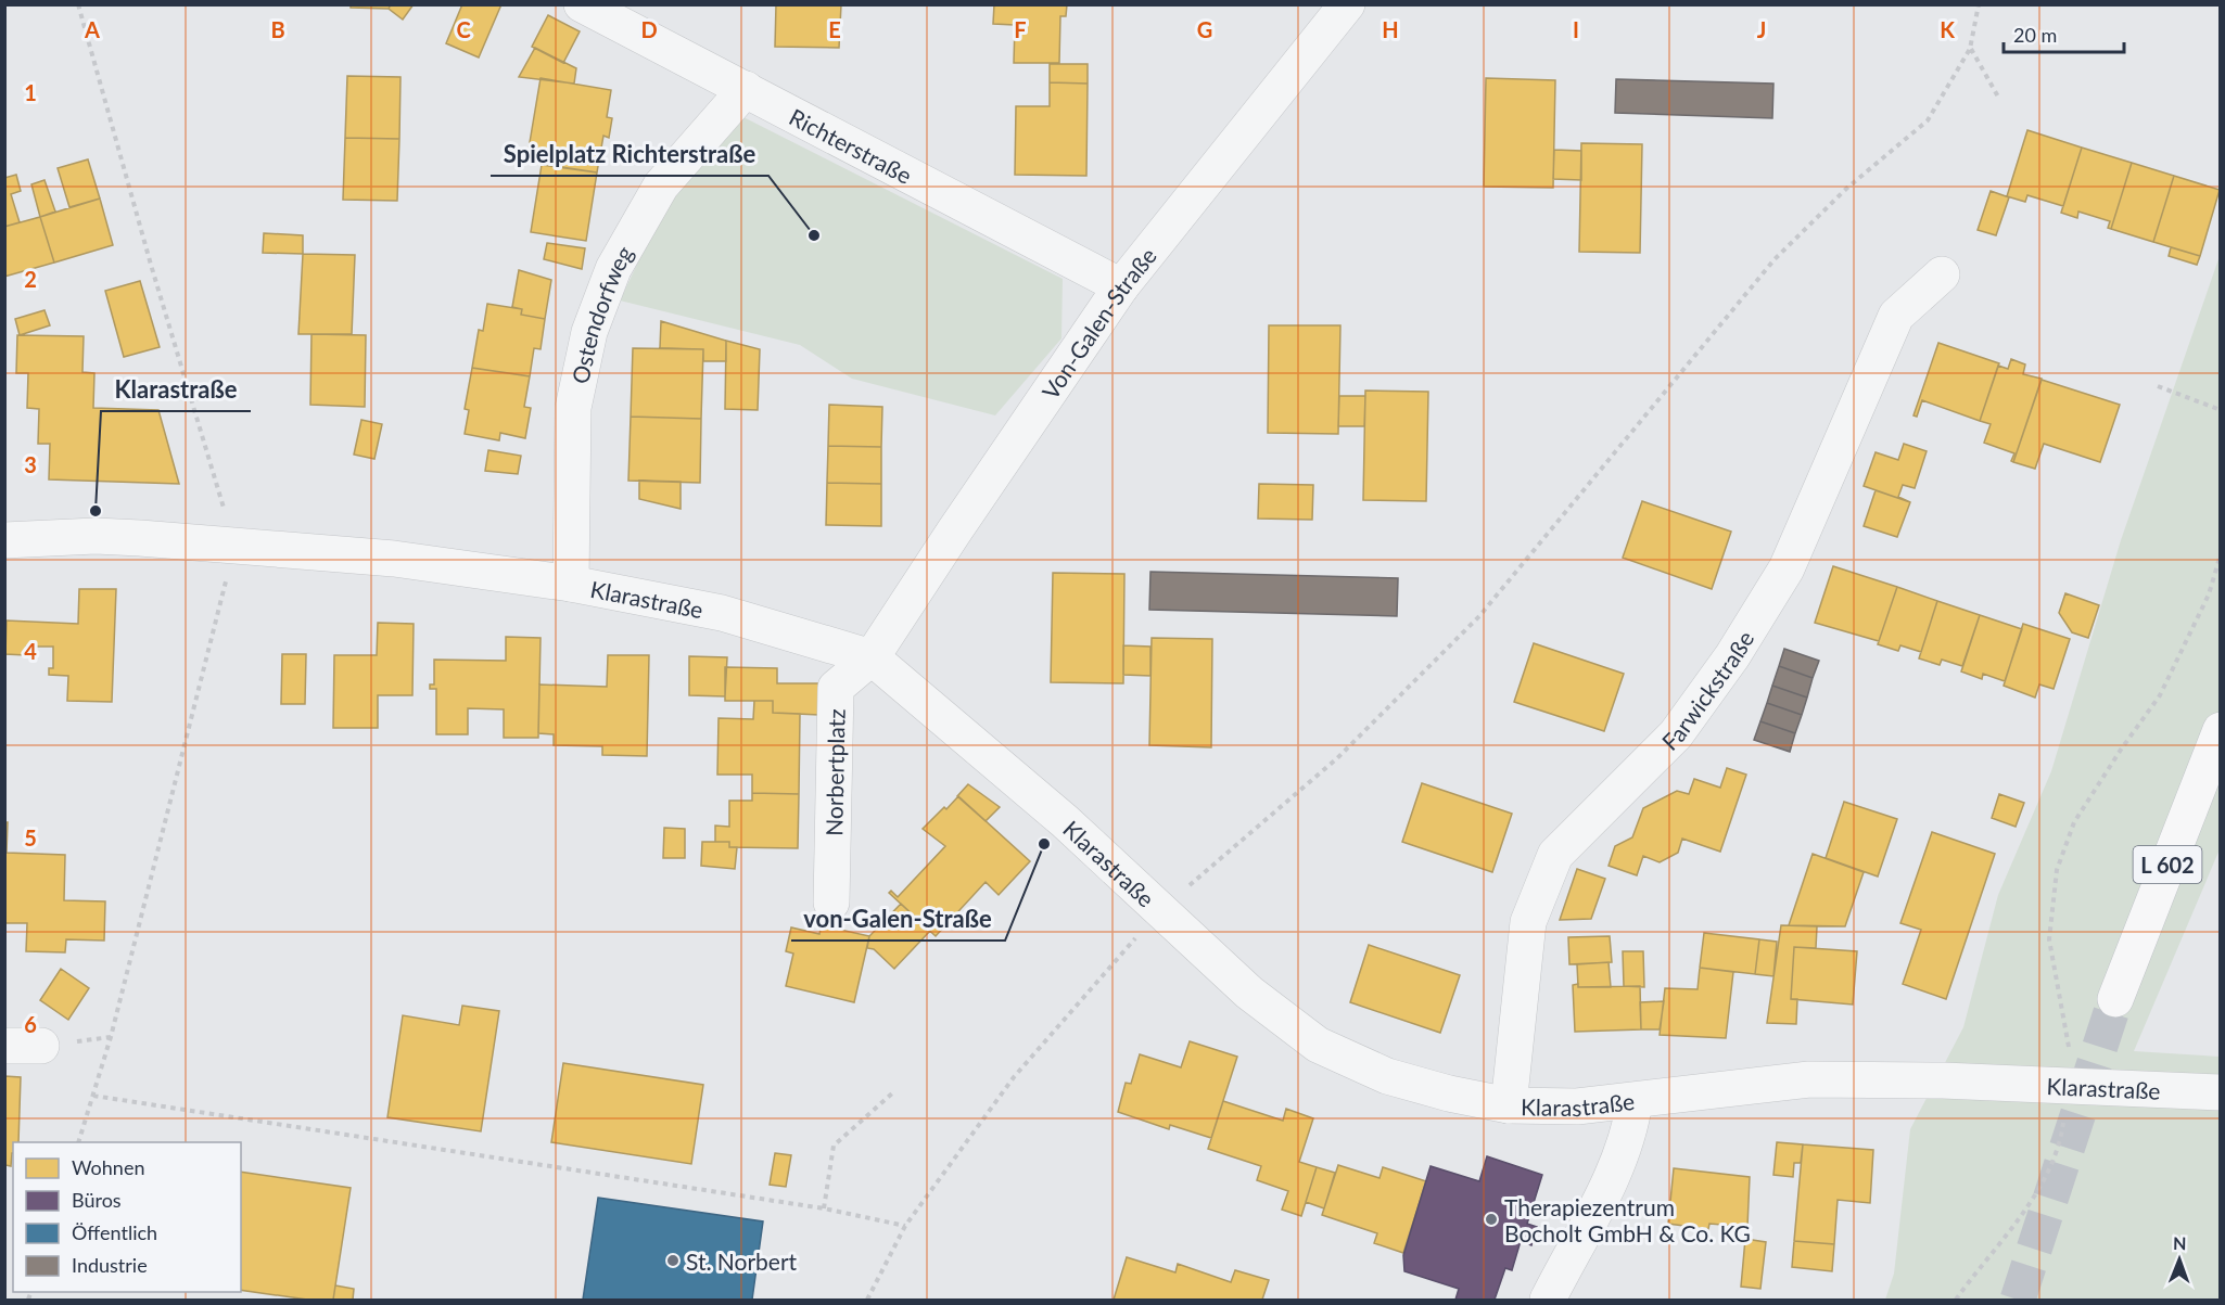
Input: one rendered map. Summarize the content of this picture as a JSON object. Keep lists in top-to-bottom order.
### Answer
{
  "streets": {
    "main road": ["L 602"],
    "street": [
      "Richterstraße",
      "Ostendorfweg",
      "Von-Galen-Straße",
      "Klarastraße",
      "Farwickstraße",
      "Norbertplatz"
    ]
  },
  "crossings": [
    ["Richterstraße", "Ostendorfweg"],
    ["Richterstraße", "Von-Galen-Straße"],
    ["Ostendorfweg", "Klarastraße"],
    ["Von-Galen-Straße", "Klarastraße"],
    ["Von-Galen-Straße", "Norbertplatz"],
    ["Klarastraße", "Farwickstraße"],
    ["Klarastraße", "Norbertplatz"]
  ],
  "places": [
    "Spielplatz Richterstraße",
    "Klarastraße",
    "von-Galen-Straße",
    "Therapiezentrum Bocholt GmbH & Co. KG",
    "St. Norbert"
  ],
  "legend": [
    "Wohnen",
    "Büros",
    "Öffentlich",
    "Industrie"
  ],
  "scale_bar": "20 m",
  "north": "top",
  "grid": {
    "columns": [
      "A",
      "B",
      "C",
      "D",
      "E",
      "F",
      "G",
      "H",
      "I",
      "J",
      "K"
    ],
    "rows": [
      "1",
      "2",
      "3",
      "4",
      "5",
      "6"
    ]
  }
}
